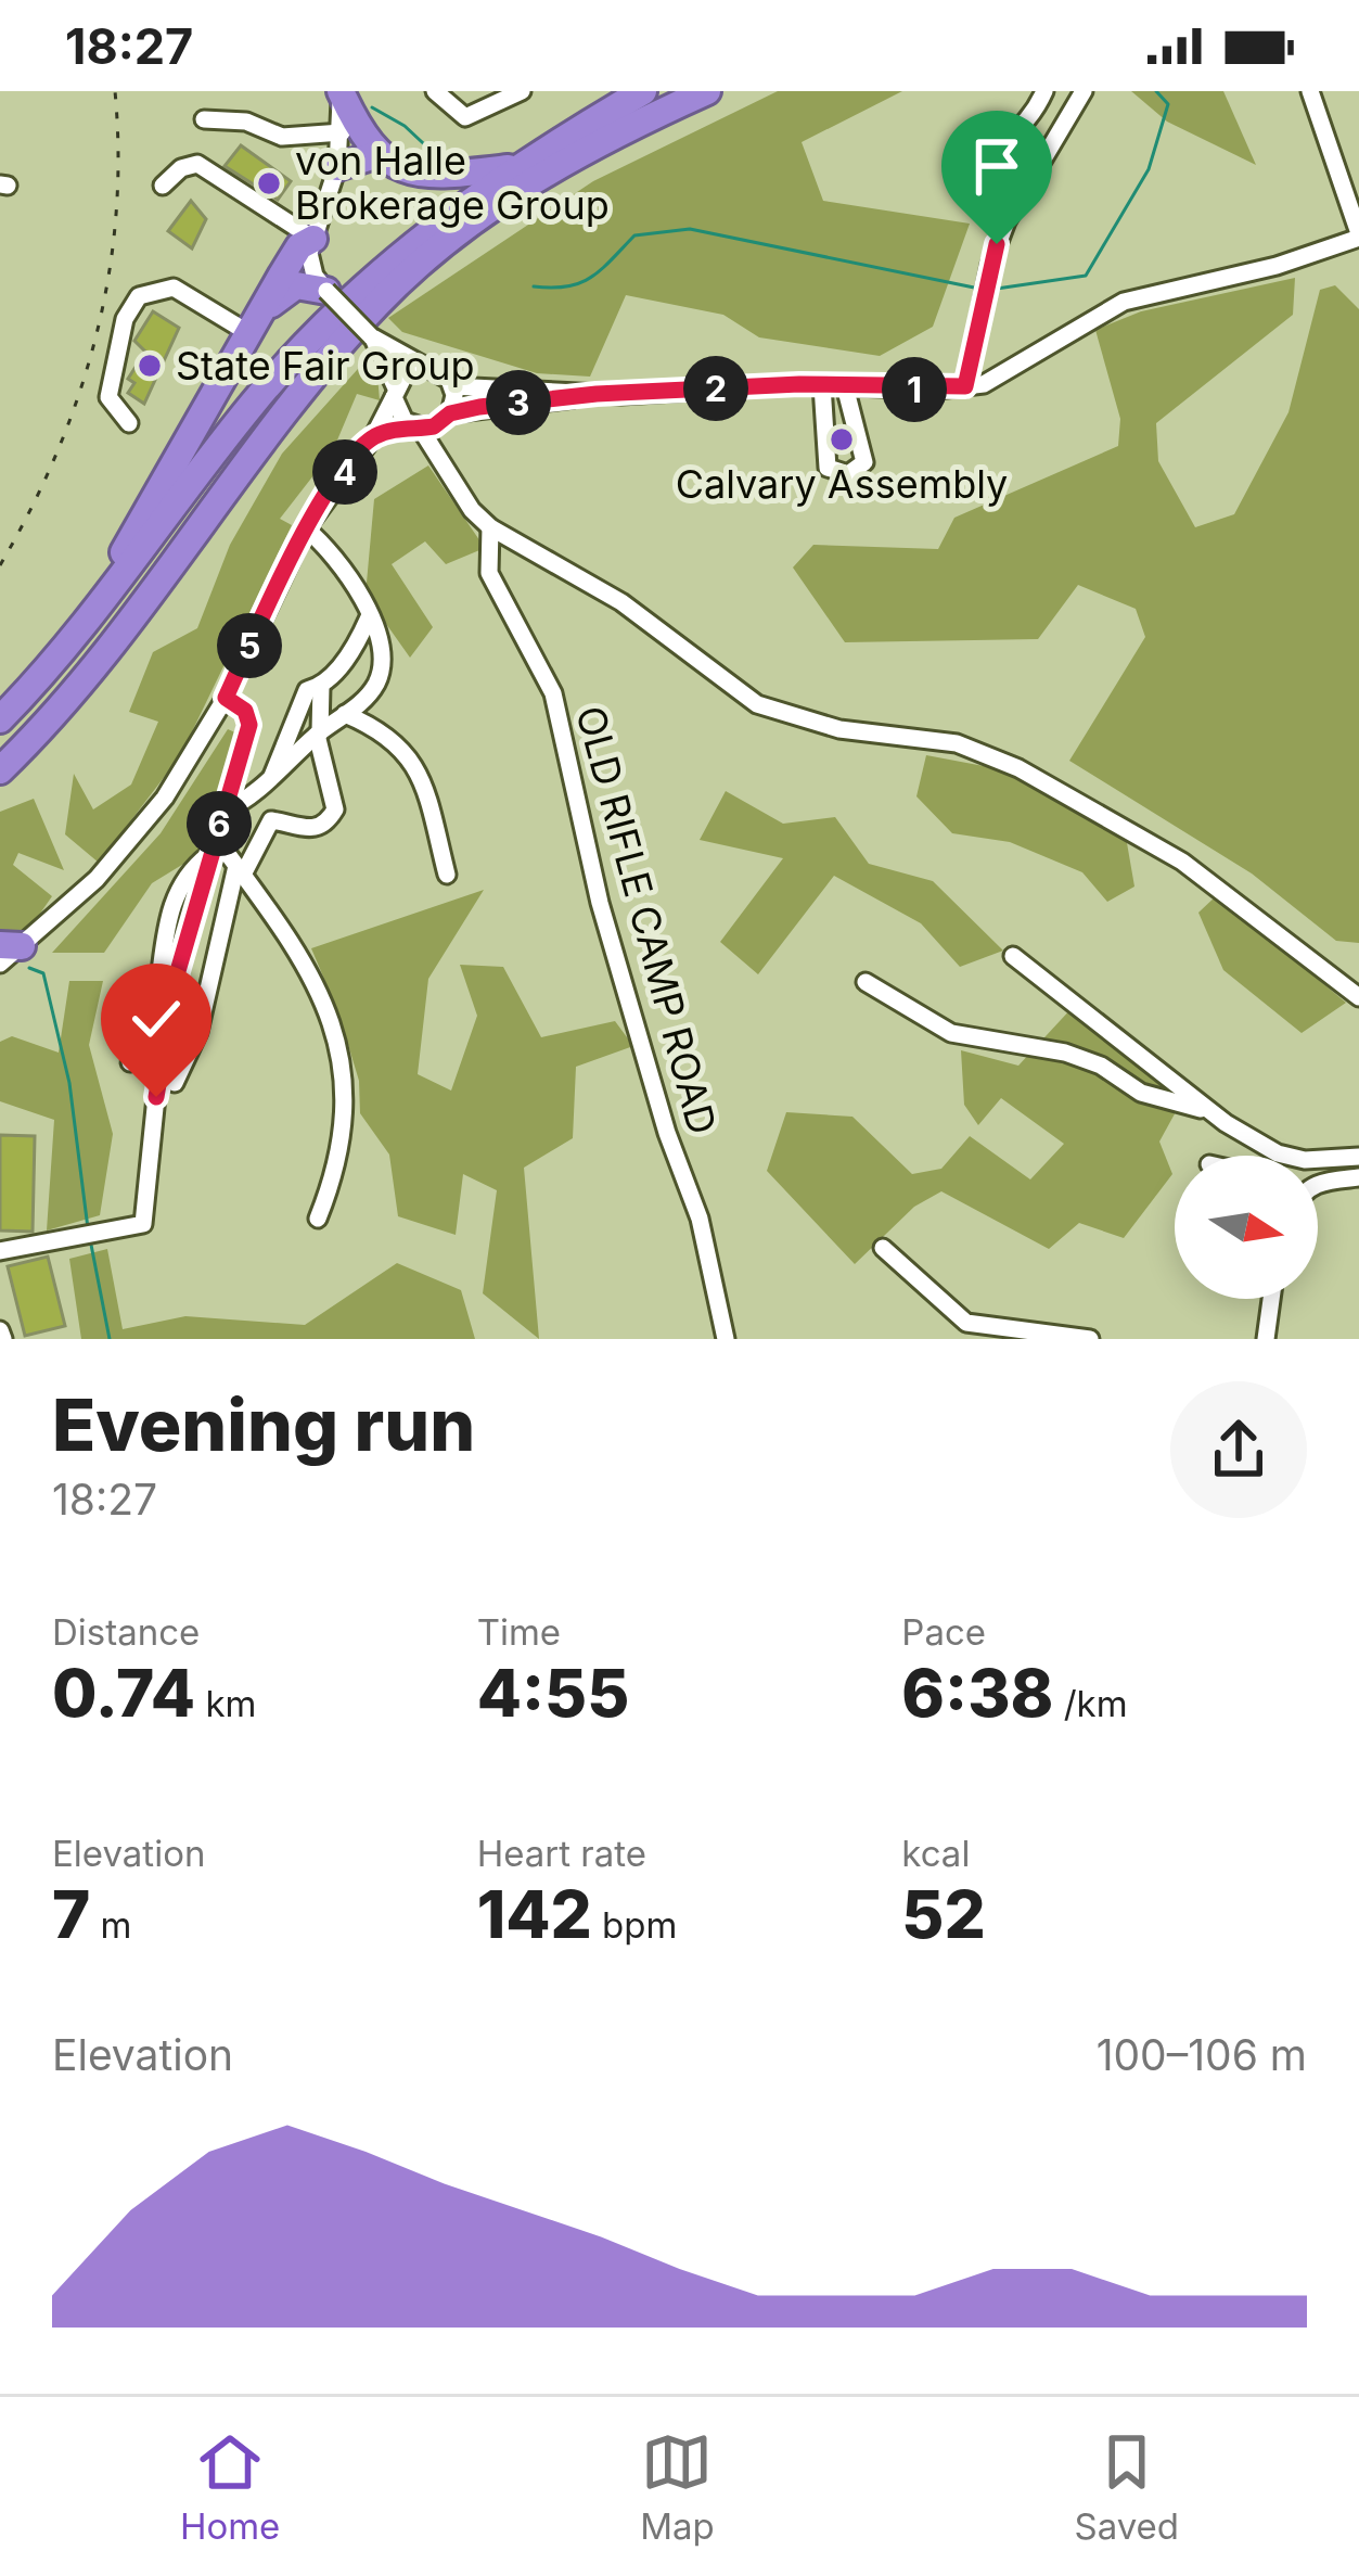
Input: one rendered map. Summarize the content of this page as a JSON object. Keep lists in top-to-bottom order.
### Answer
{
  "streets": {
    "street": ["OLD RIFLE CAMP ROAD"]
  },
  "places": ["von Halle Brokerage Group", "State Fair Group", "Calvary Assembly"],
  "north": "right",
  "page": {
    "status": "18:27",
    "pins": [
      "2",
      "1",
      "3",
      "4",
      "5",
      "6"
    ],
    "heading": ["Evening run", "18:27"],
    "stats": [
      ["Distance", "0.74 km"],
      ["Time", "4:55"],
      ["Pace", "6:38 /km"],
      ["Elevation", "7 m"],
      ["Heart rate", "142 bpm"],
      ["kcal", "52"]
    ],
    "chart": ["Elevation", "100–106 m"],
    "tabs": ["Home", "Map", "Saved"]
  }
}
